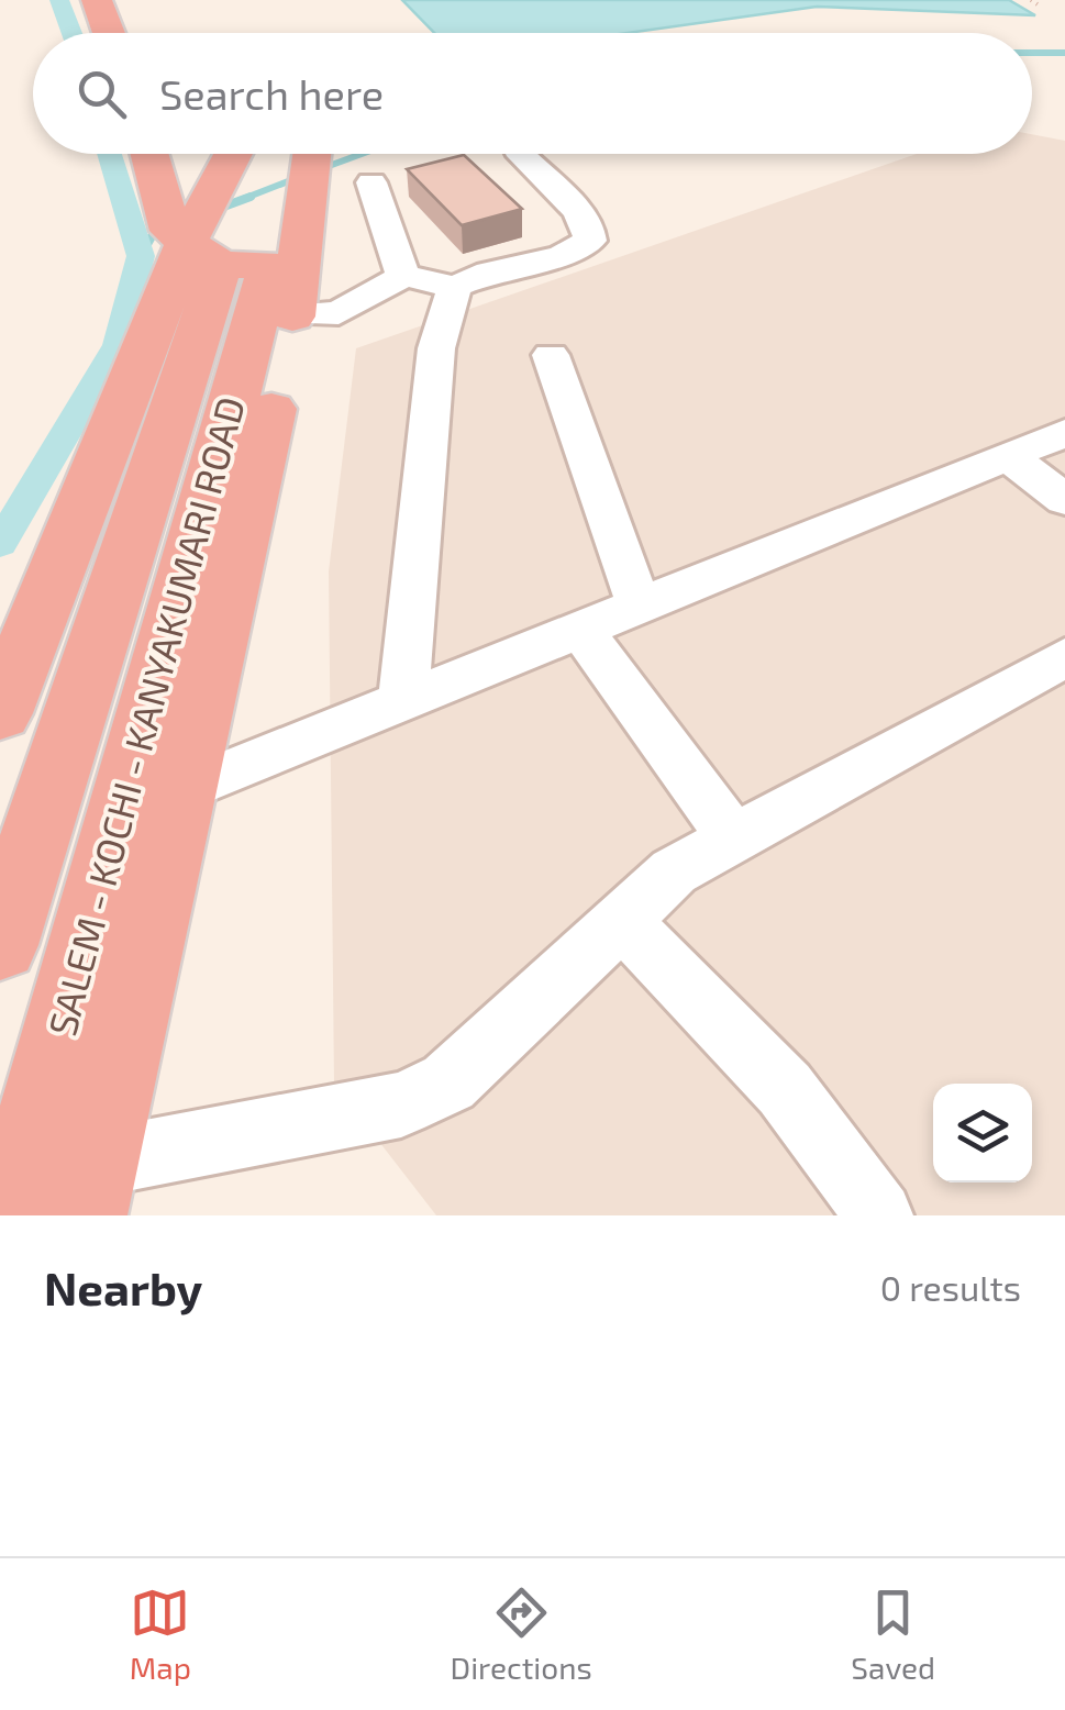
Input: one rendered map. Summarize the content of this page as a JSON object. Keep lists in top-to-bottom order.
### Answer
{
  "streets": {
    "highway": ["SALEM - KOCHI - KANYAKUMARI ROAD"]
  },
  "page": {
    "search": "Search here",
    "heading": ["Nearby", "0 results"],
    "nav": ["Map", "Directions", "Saved"]
  }
}
